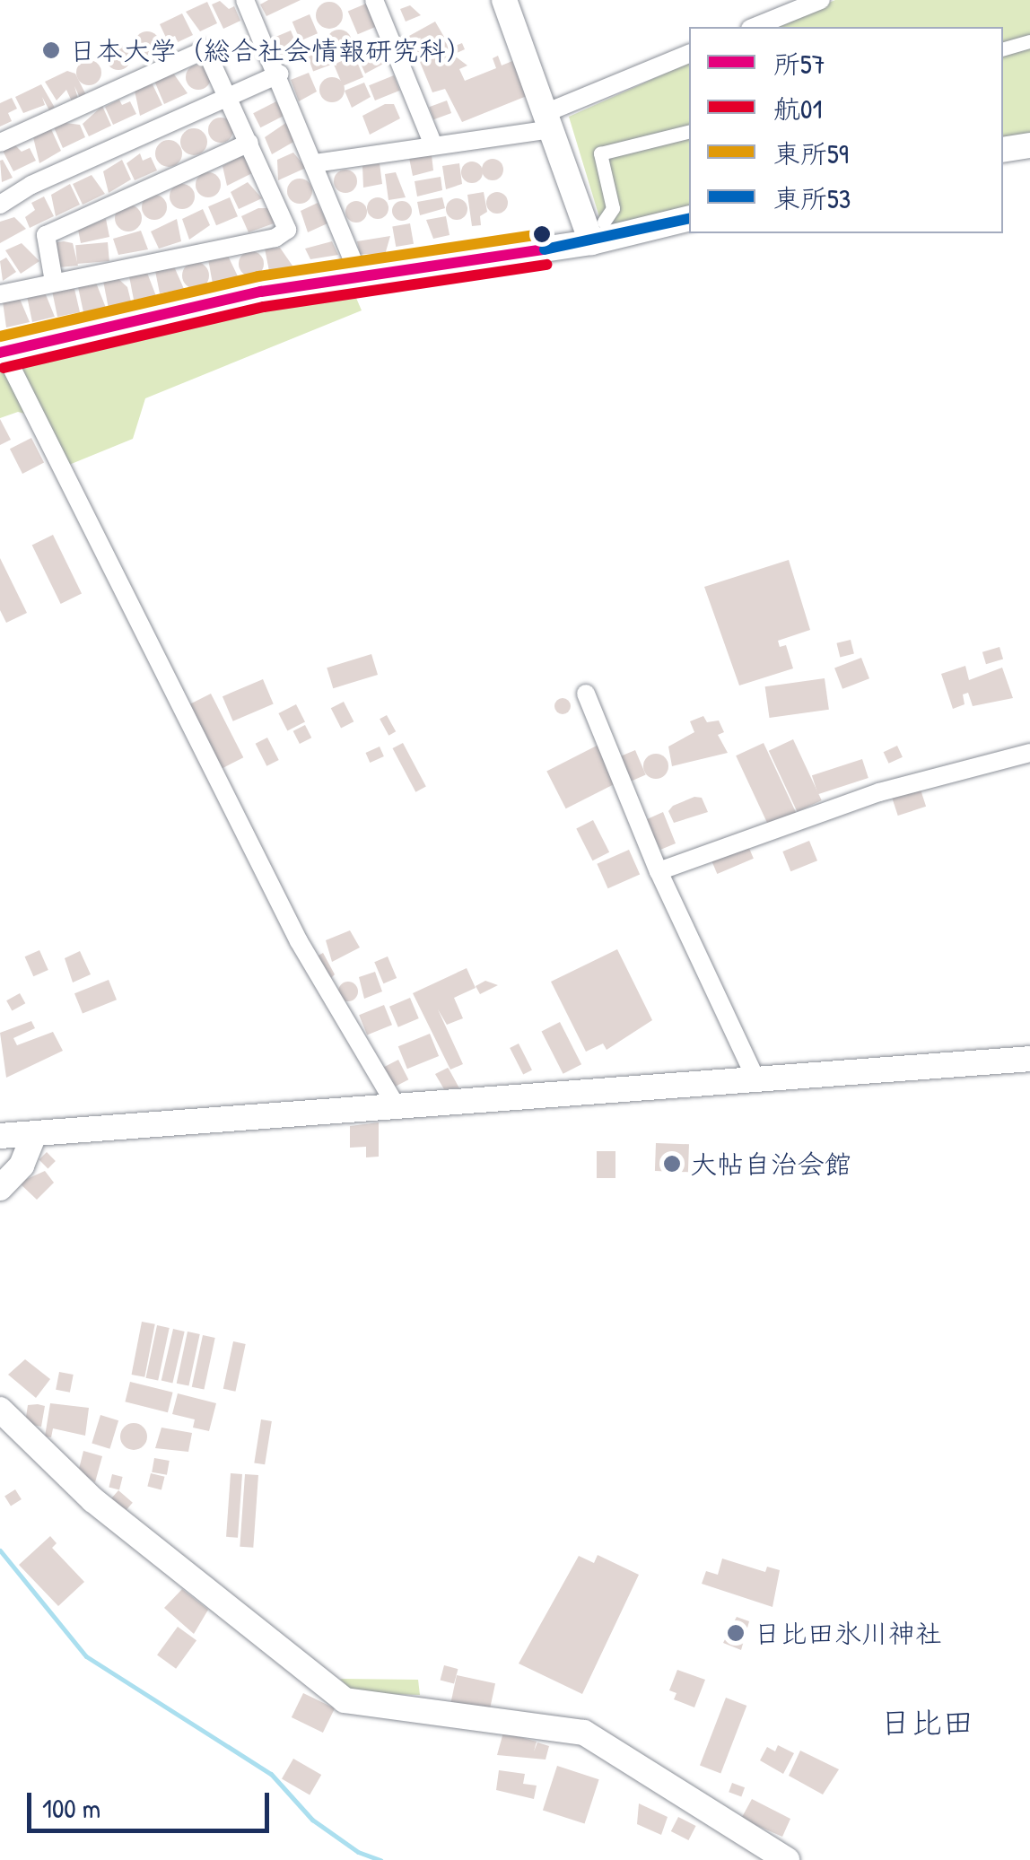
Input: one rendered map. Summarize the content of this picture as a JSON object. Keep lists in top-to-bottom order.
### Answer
{
  "districts": ["日比田"],
  "places": ["日本大学（総合社会情報研究科）", "大帖自治会館", "日比田氷川神社"],
  "lines": [
    "transit line 東所53",
    "transit line 東所59",
    "transit line 所57",
    "transit line 航01"
  ],
  "legend": [
    "所57",
    "航01",
    "東所59",
    "東所53"
  ],
  "scale_bar": "100 m"
}
